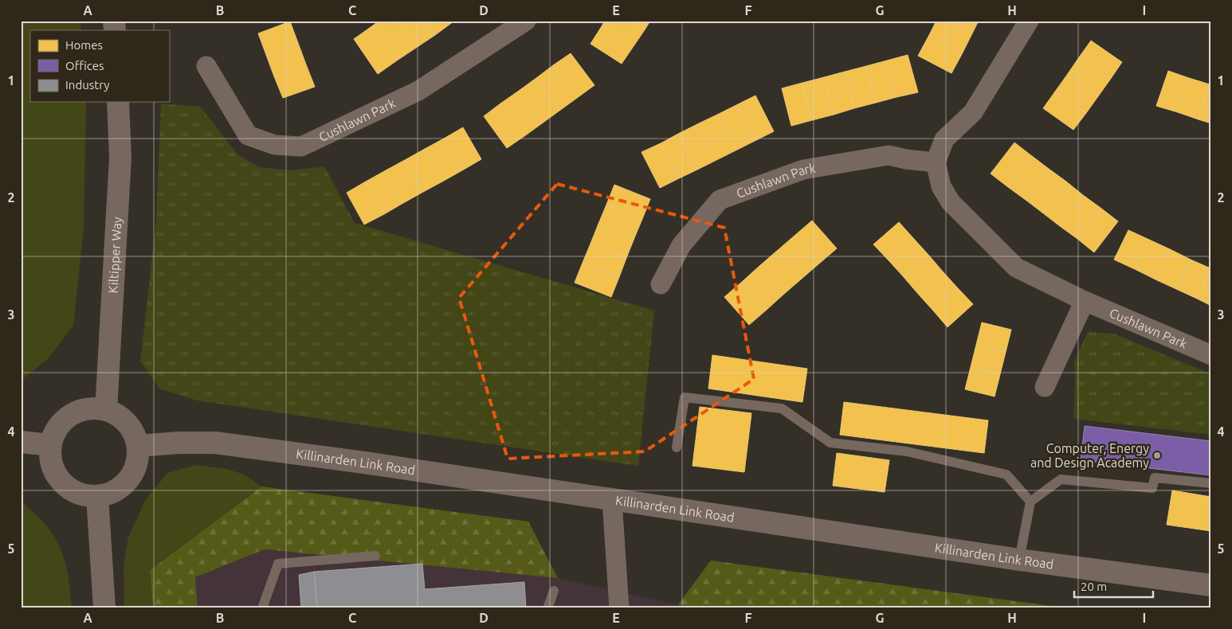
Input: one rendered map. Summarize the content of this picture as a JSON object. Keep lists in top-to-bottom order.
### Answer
{
  "streets": {
    "street": ["Cushlawn Park", "Kiltipper Way", "Killinarden Link Road"]
  },
  "crossings": [
    ["Kiltipper Way", "Killinarden Link Road"]
  ],
  "places": ["Computer, Energy and Design Academy"],
  "legend": ["Homes", "Offices", "Industry"],
  "scale_bar": "20 m",
  "grid": {
    "columns": [
      "A",
      "B",
      "C",
      "D",
      "E",
      "F",
      "G",
      "H",
      "I"
    ],
    "rows": [
      "1",
      "2",
      "3",
      "4",
      "5"
    ]
  }
}
